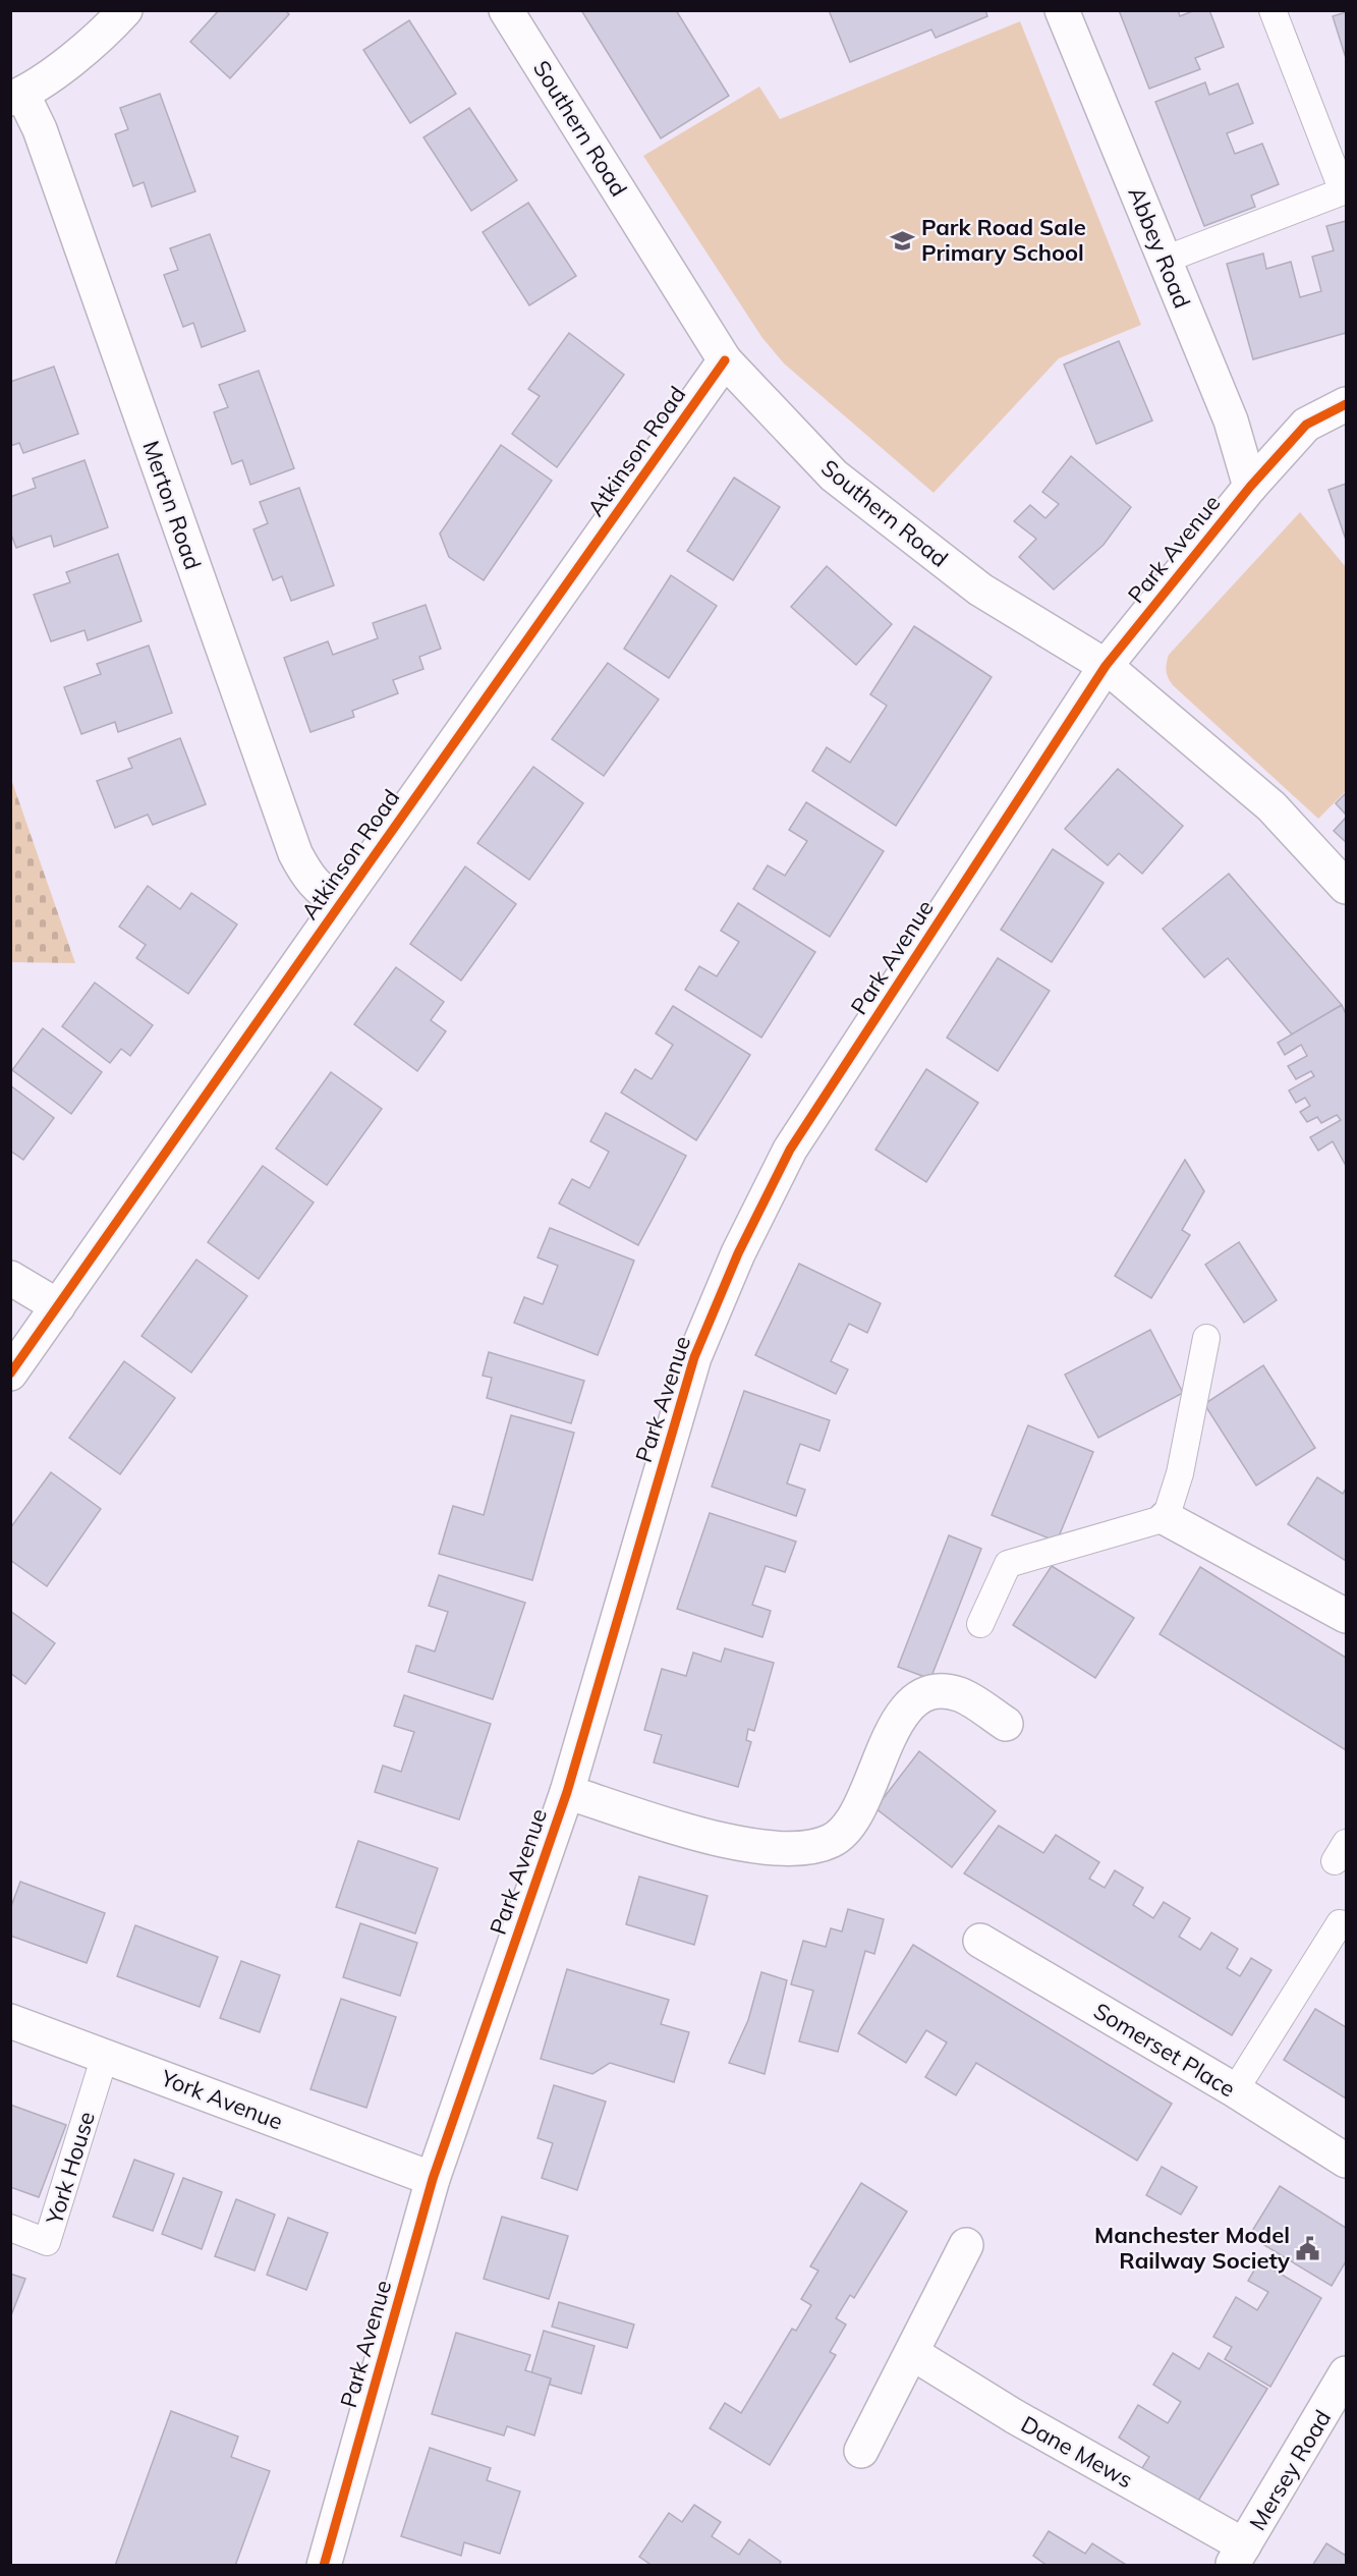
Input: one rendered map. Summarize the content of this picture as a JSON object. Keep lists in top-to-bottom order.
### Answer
{
  "streets": {
    "street": [
      "Southern Road",
      "Abbey Road",
      "Atkinson Road",
      "Merton Road",
      "Park Avenue",
      "Somerset Place",
      "York Avenue",
      "Dane Mews",
      "Mersey Road"
    ],
    "lane": ["York House"]
  },
  "crossings": [
    ["Southern Road", "Atkinson Road"],
    ["Southern Road", "Park Avenue"],
    ["Abbey Road", "Park Avenue"],
    ["Atkinson Road", "Merton Road"],
    ["Park Avenue", "York Avenue"],
    ["York Avenue", "York House"],
    ["Dane Mews", "Mersey Road"]
  ],
  "places": {
    "school or university": ["Park Road Sale Primary School"],
    "public building": ["Manchester Model Railway Society"]
  }
}
